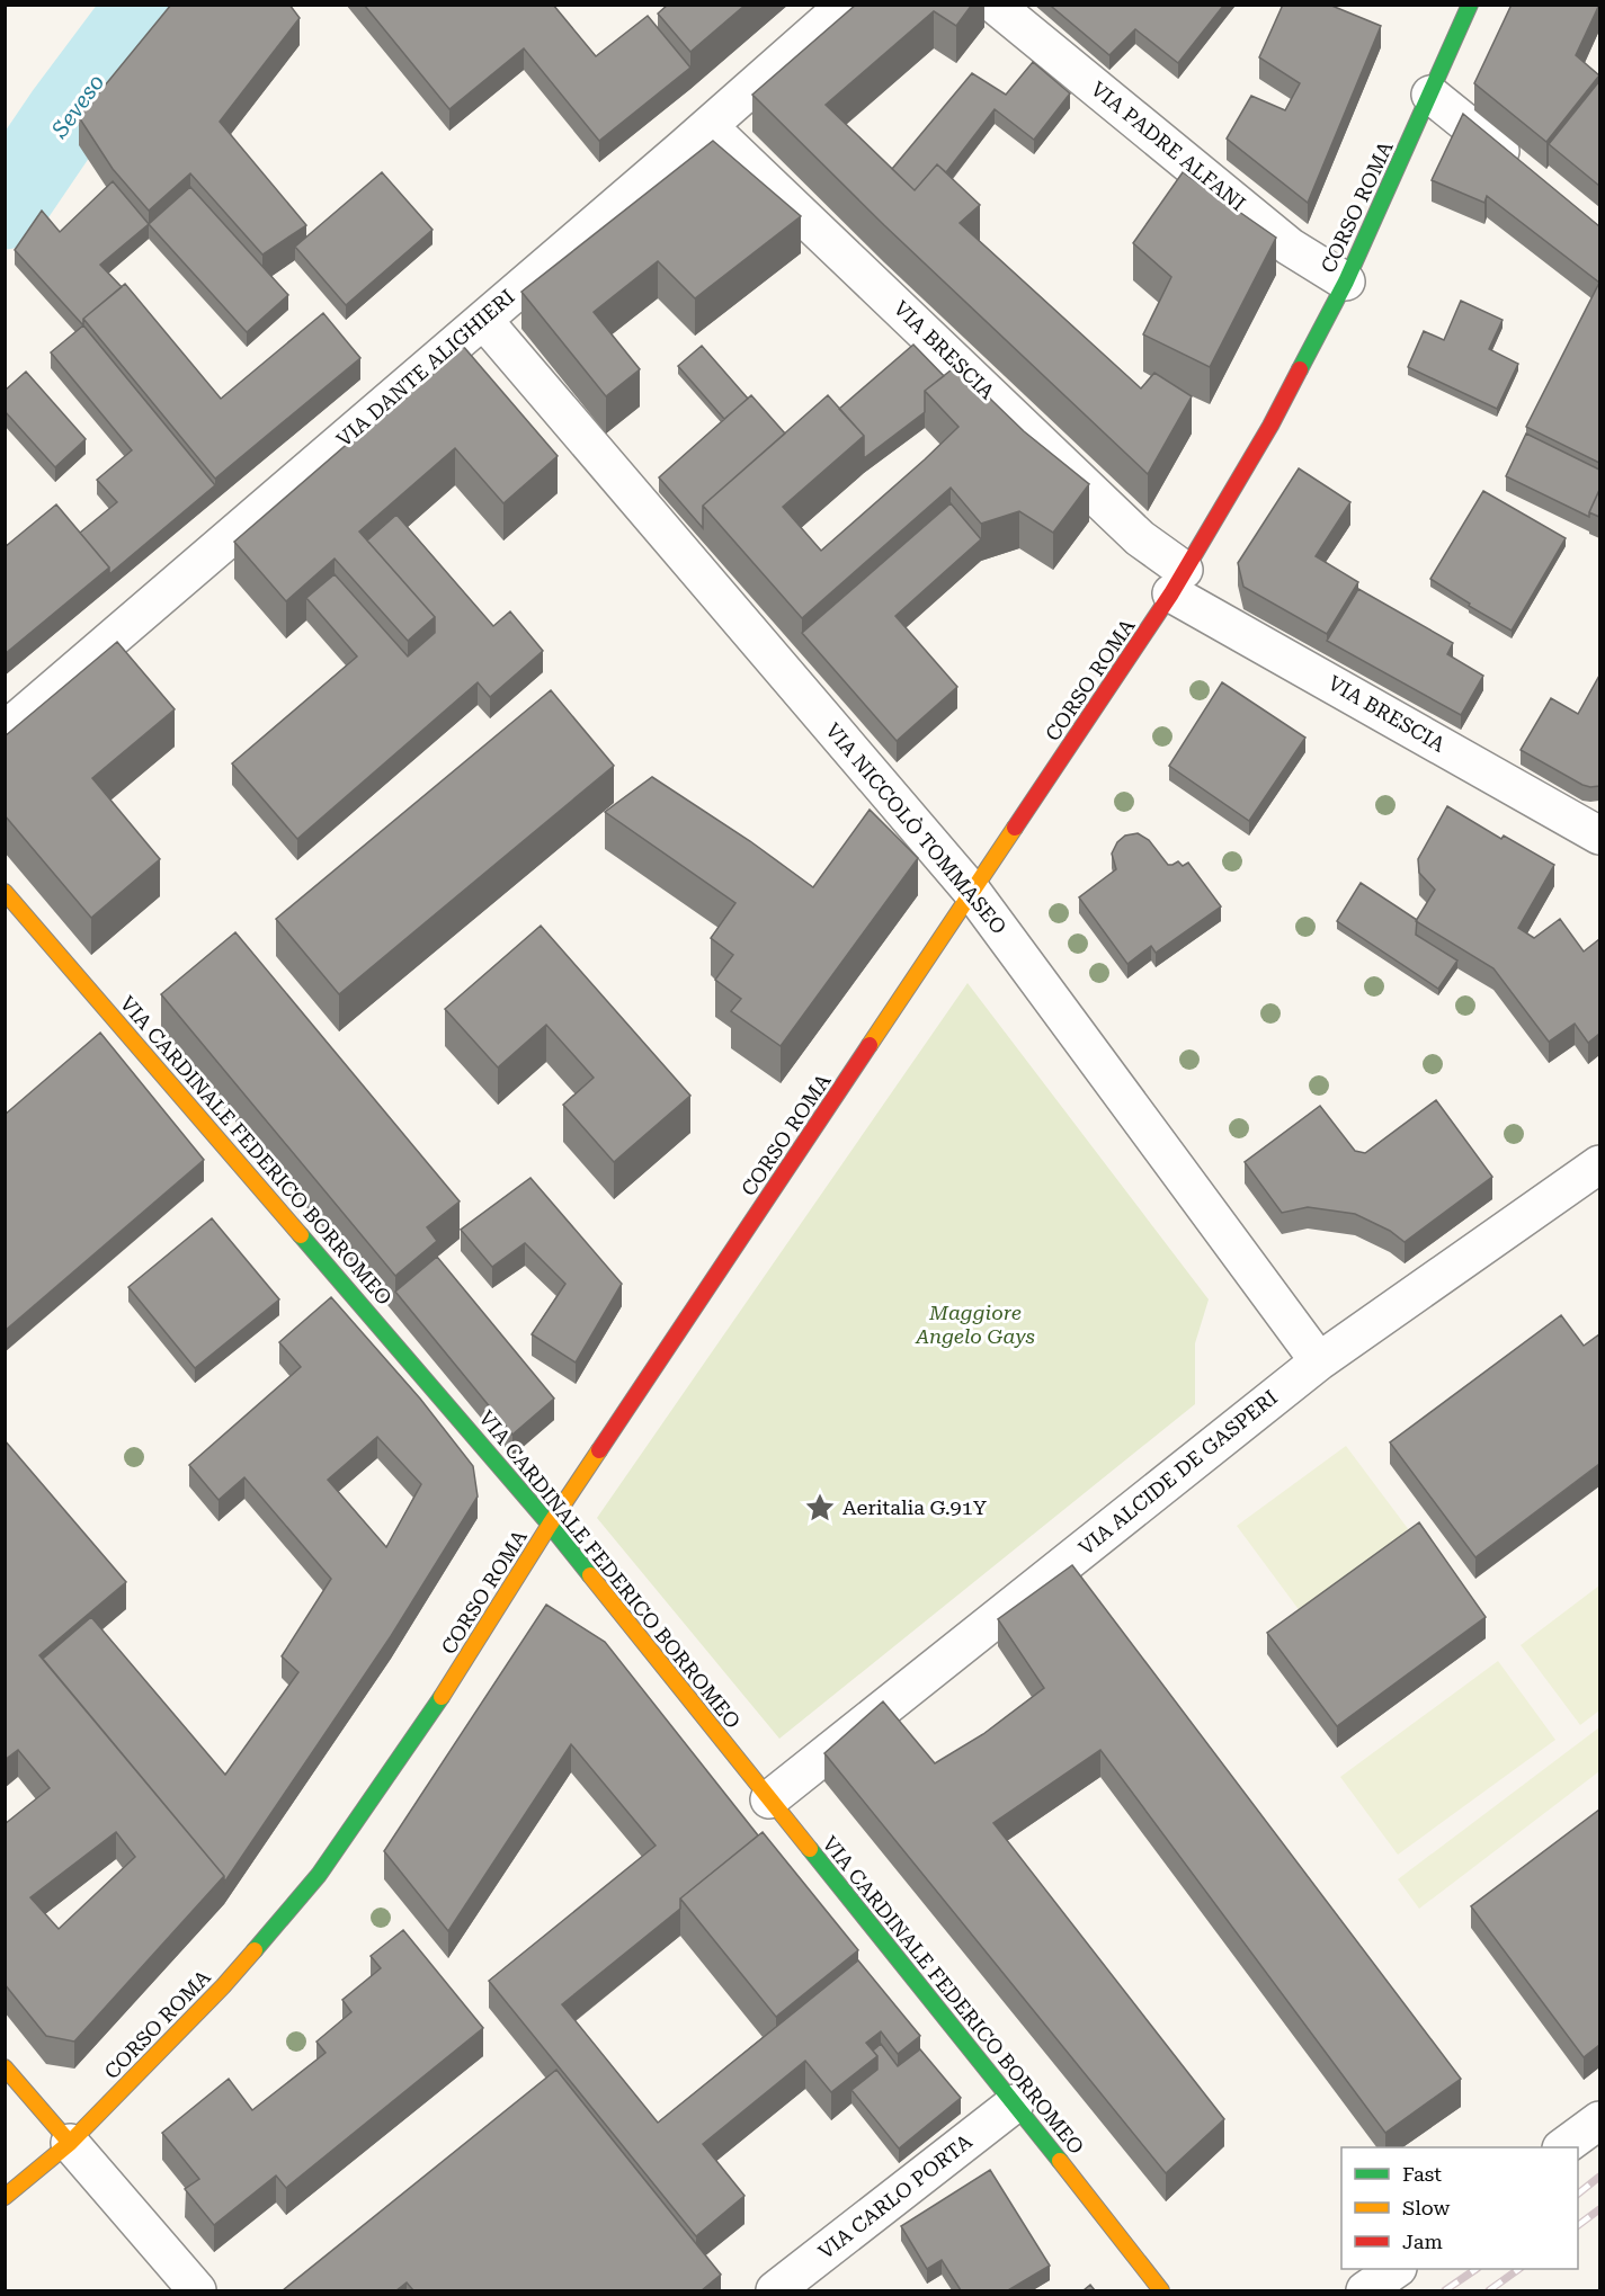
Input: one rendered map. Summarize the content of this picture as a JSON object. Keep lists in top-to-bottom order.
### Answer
{
  "streets": {
    "street": [
      "VIA PADRE ALFANI",
      "CORSO ROMA",
      "VIA BRESCIA",
      "VIA DANTE ALIGHIERI",
      "VIA NICCOLÒ TOMMASEO",
      "VIA CARDINALE FEDERICO BORROMEO",
      "VIA ALCIDE DE GASPERI",
      "VIA CARLO PORTA"
    ]
  },
  "crossings": [
    ["VIA PADRE ALFANI", "CORSO ROMA"],
    ["CORSO ROMA", "VIA BRESCIA"],
    ["CORSO ROMA", "VIA NICCOLÒ TOMMASEO"],
    ["CORSO ROMA", "VIA CARDINALE FEDERICO BORROMEO"],
    ["VIA BRESCIA", "VIA DANTE ALIGHIERI"],
    ["VIA DANTE ALIGHIERI", "VIA NICCOLÒ TOMMASEO"],
    ["VIA NICCOLÒ TOMMASEO", "VIA ALCIDE DE GASPERI"],
    ["VIA CARDINALE FEDERICO BORROMEO", "VIA ALCIDE DE GASPERI"],
    ["VIA CARDINALE FEDERICO BORROMEO", "VIA CARLO PORTA"]
  ],
  "water": ["Seveso"],
  "parks": ["Maggiore Angelo Gays"],
  "places": {
    "place": ["Aeritalia G.91Y"]
  },
  "legend": ["Fast", "Slow", "Jam"]
}
